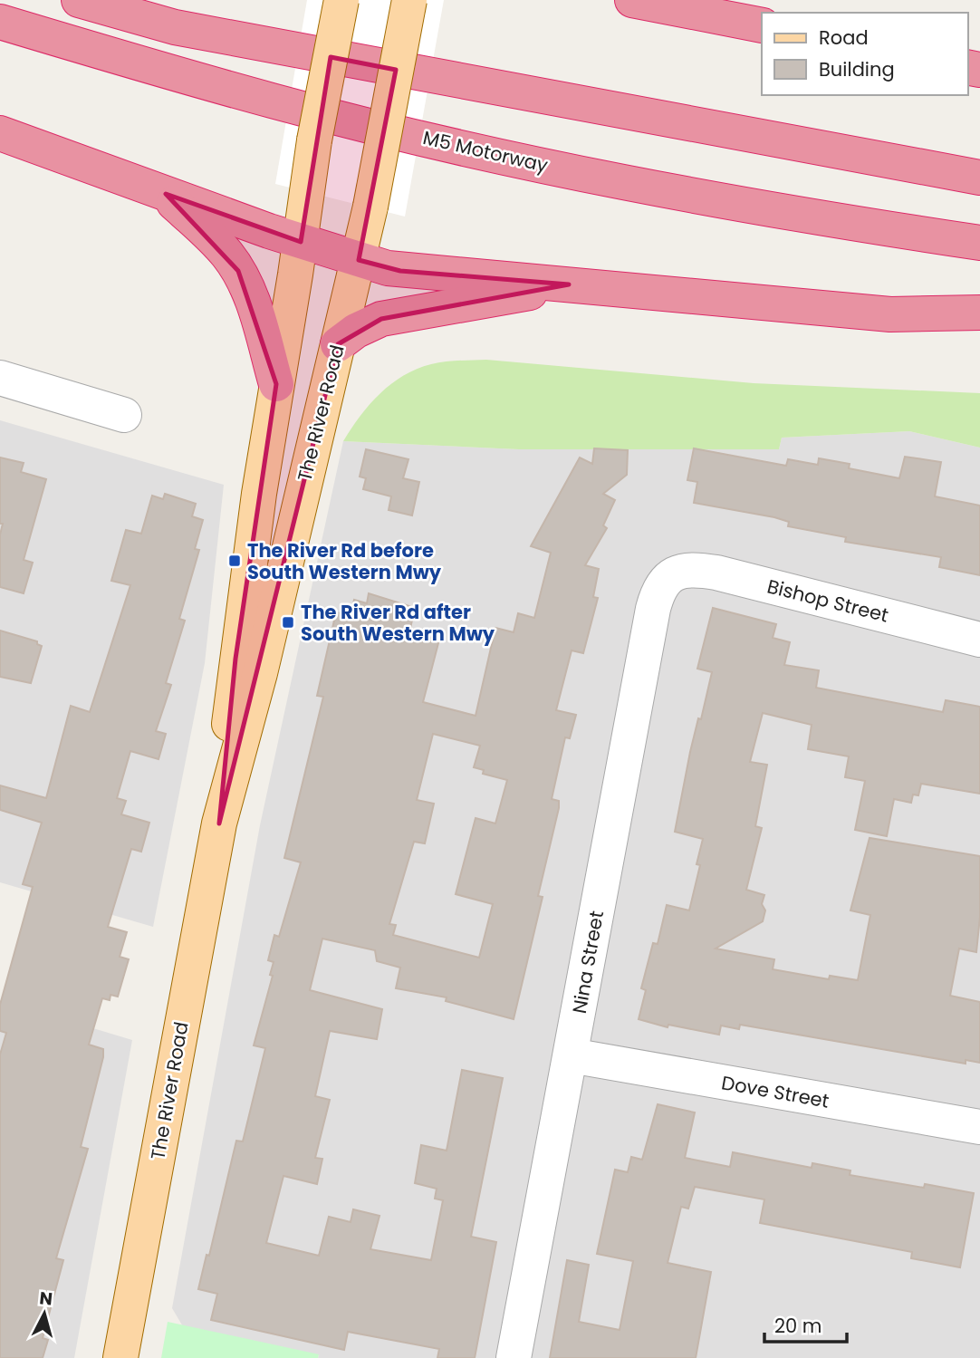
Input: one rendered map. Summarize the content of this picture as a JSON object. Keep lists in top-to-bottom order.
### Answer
{
  "streets": {
    "highway": ["M5 Motorway"],
    "main road": ["The River Road"],
    "street": ["Bishop Street", "Nina Street", "Dove Street"]
  },
  "crossings": [
    ["Bishop Street", "Nina Street"],
    ["Nina Street", "Dove Street"]
  ],
  "places": {
    "transit": ["The River Rd before South Western Mwy", "The River Rd after South Western Mwy"]
  },
  "legend": ["Road", "Building"],
  "scale_bar": "20 m",
  "north": "top"
}
